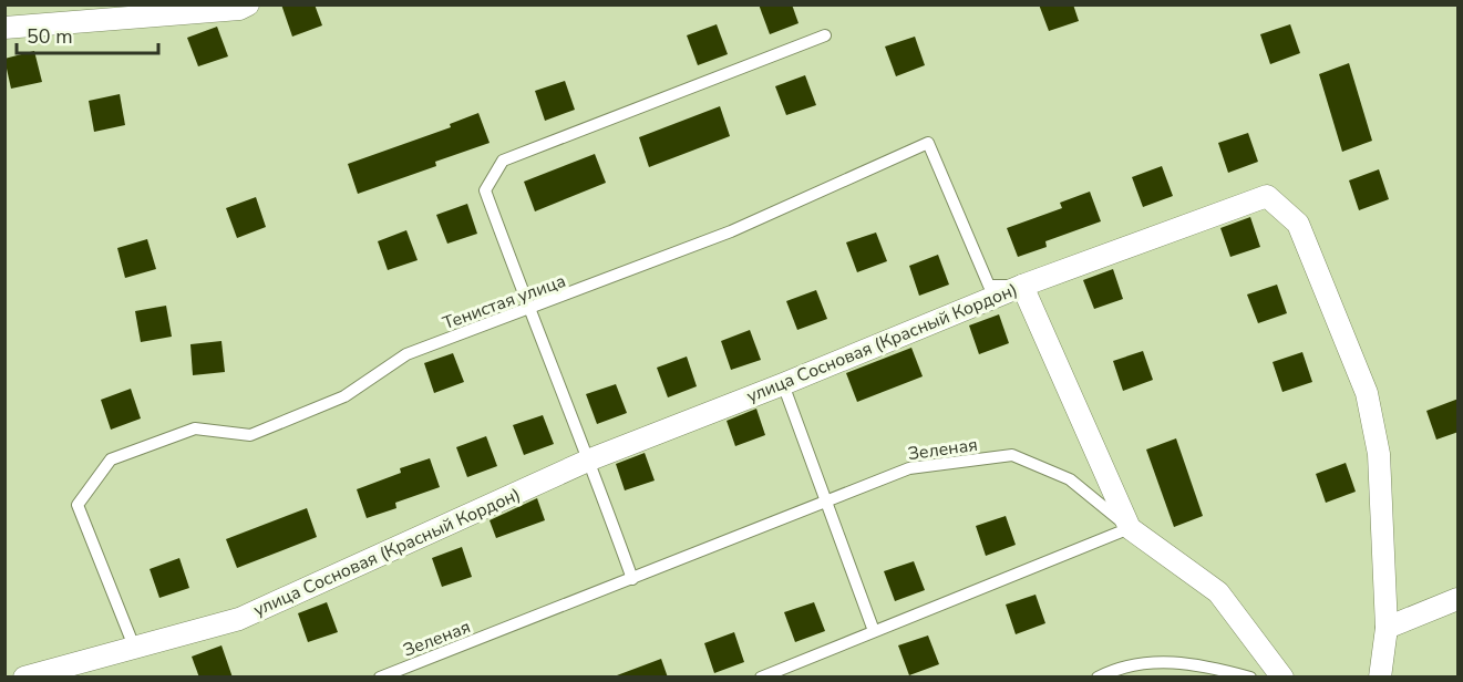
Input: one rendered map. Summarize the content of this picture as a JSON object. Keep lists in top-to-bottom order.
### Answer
{
  "streets": {
    "street": ["улица Сосновая (Красный Кордон)"],
    "lane": ["Тенистая улица", "Зеленая"]
  },
  "crossings": [
    ["Тенистая улица", "улица Сосновая (Красный Кордон)"]
  ],
  "scale_bar": "50 m"
}
